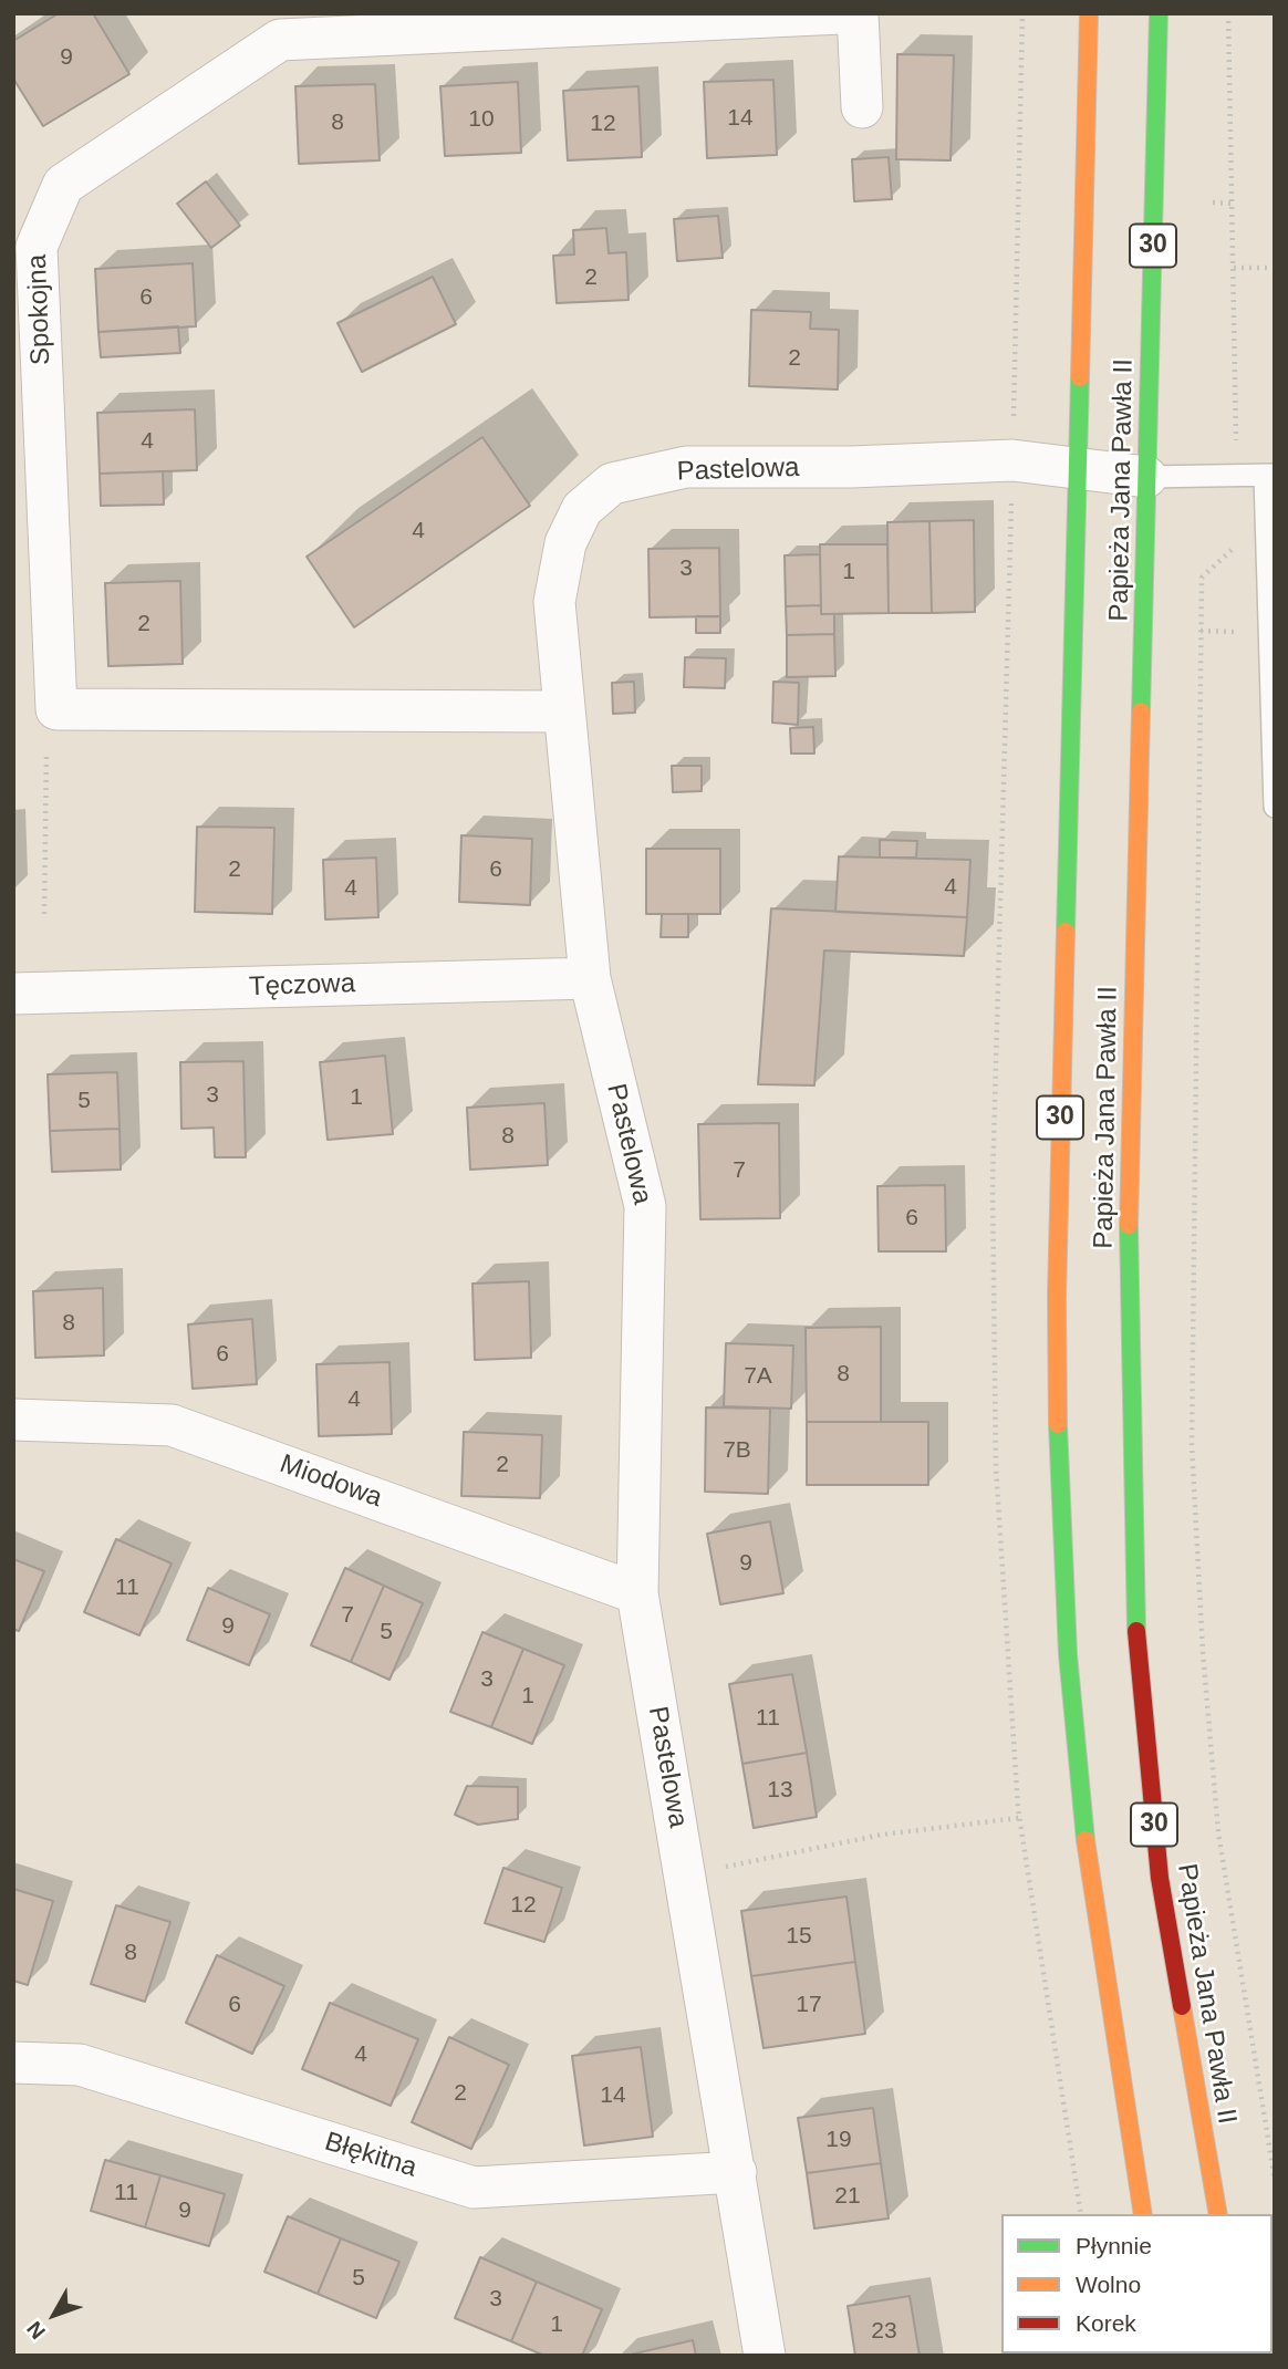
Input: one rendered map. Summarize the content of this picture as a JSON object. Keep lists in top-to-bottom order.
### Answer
{
  "streets": {
    "main road": ["30", "Papieża Jana Pawła II"],
    "street": [
      "Spokojna",
      "Pastelowa",
      "Tęczowa",
      "Miodowa",
      "Błękitna"
    ]
  },
  "crossings": [
    ["Pastelowa", "Papieża Jana Pawła II"],
    ["Pastelowa", "Tęczowa"],
    ["Pastelowa", "Miodowa"],
    ["Pastelowa", "Błękitna"]
  ],
  "house_numbers": [
    "9",
    "14",
    "10",
    "8",
    "12",
    "2",
    "6",
    "2",
    "4",
    "4",
    "3",
    "1",
    "2",
    "2",
    "6",
    "4",
    "4",
    "3",
    "1",
    "5",
    "8",
    "7",
    "6",
    "8",
    "6",
    "8",
    "7A",
    "4",
    "7B",
    "2",
    "9",
    "11",
    "7",
    "9",
    "5",
    "3",
    "1",
    "11",
    "13",
    "12",
    "15",
    "8",
    "6",
    "17",
    "4",
    "2",
    "14",
    "19",
    "11",
    "21",
    "9",
    "5",
    "3",
    "1",
    "23"
  ],
  "legend": ["Płynnie", "Wolno", "Korek"],
  "north": "bottom left"
}
